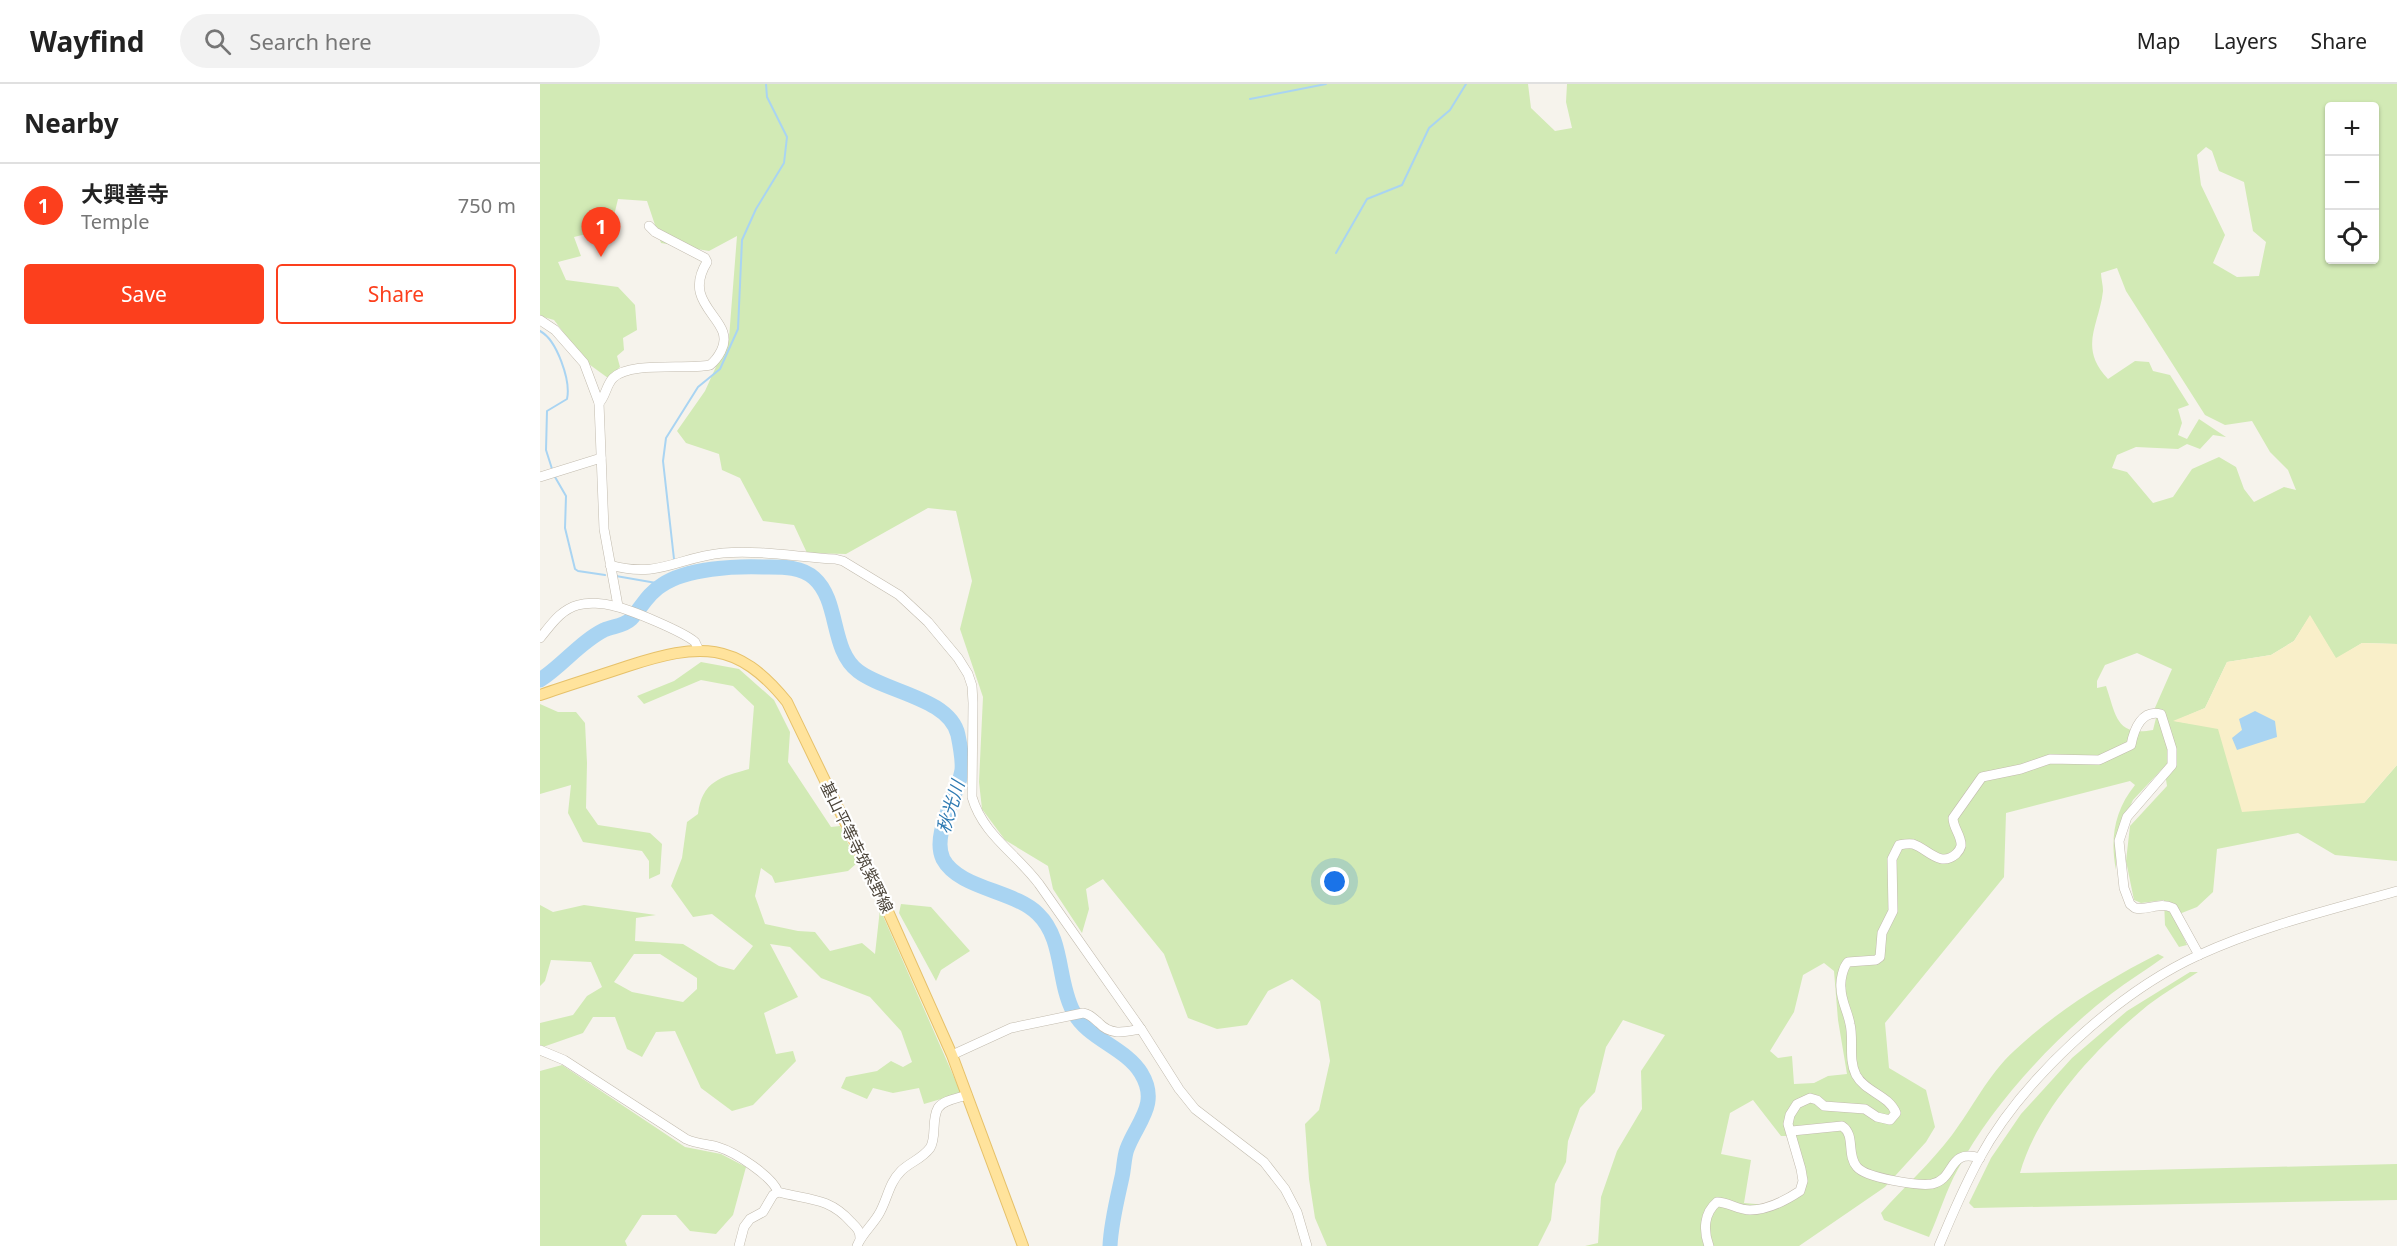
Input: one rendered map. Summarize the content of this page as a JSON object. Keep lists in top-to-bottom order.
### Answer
{
  "streets": {
    "main road": ["基山平等寺筑紫野線"]
  },
  "water": ["秋光川"],
  "page": {
    "header": "Wayfind",
    "search": "Search here",
    "nav": ["Map", "Layers", "Share"],
    "heading": "Nearby",
    "map_buttons": ["+", "−"],
    "list": [
      {
        "mark": "1",
        "name": "大興善寺",
        "note": "Temple",
        "value": "750 m"
      }
    ],
    "pins": "1",
    "buttons": ["Save", "Share"]
  }
}
